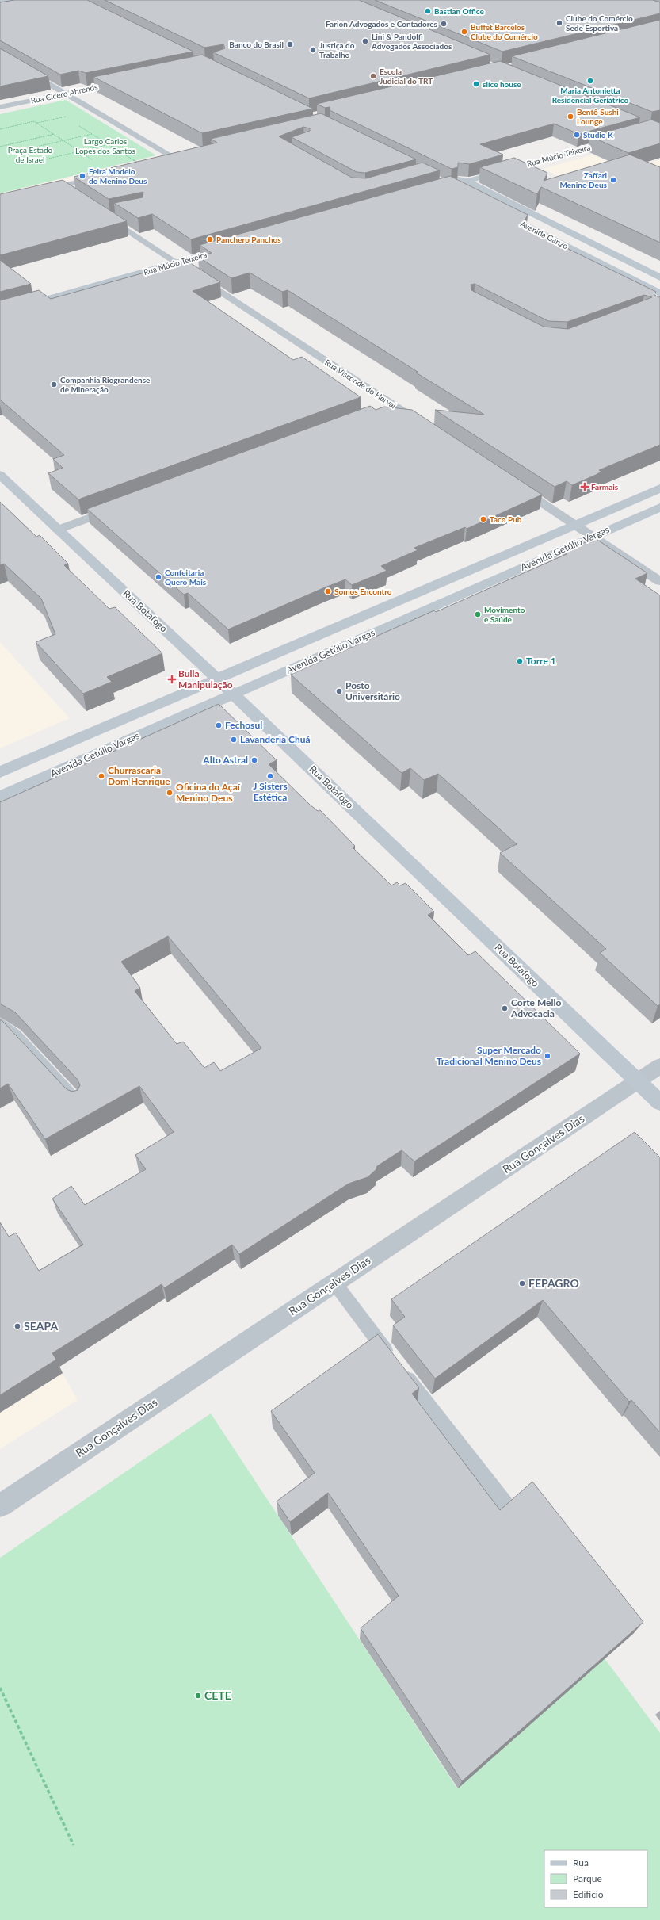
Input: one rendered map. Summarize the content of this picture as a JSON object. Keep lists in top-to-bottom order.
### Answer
{
  "streets": {
    "street": [
      "Rua Cícero Ahrends",
      "Rua Múcio Teixeira",
      "Avenida Ganzo",
      "Rua Visconde do Herval",
      "Avenida Getúlio Vargas",
      "Rua Botafogo",
      "Rua Gonçalves Dias"
    ]
  },
  "crossings": [
    ["Rua Múcio Teixeira", "Avenida Ganzo"],
    ["Rua Múcio Teixeira", "Rua Visconde do Herval"],
    ["Avenida Getúlio Vargas", "Rua Botafogo"],
    ["Rua Botafogo", "Rua Gonçalves Dias"]
  ],
  "parks": ["Largo Carlos Lopes dos Santos", "Praça Estado de Israel"],
  "places": {
    "other": [
      "Bastian Office",
      "Clube do Comércio Sede Esportiva",
      "Farion Advogados e Contadores",
      "Buffet Barcelos Clube do Comércio",
      "Lini & Pandolfi Advogados Associados",
      "Banco do Brasil",
      "Justiça do Trabalho",
      "Escola Judicial do TRT",
      "Maria Antonietta Residencial Geriátrico",
      "slice house",
      "Bentô Sushi Lounge",
      "Studio K",
      "Feira Modelo do Menino Deus",
      "Zaffari Menino Deus",
      "Panchero Panchos",
      "Companhia Riograndense de Mineração",
      "Taco Pub",
      "Confeitaria Quero Mais",
      "Somos Encontro",
      "Movimento e Saúde",
      "Torre 1",
      "Posto Universitário",
      "Fechosul",
      "Lavanderia Chuá",
      "Alto Astral",
      "Churrascaria Dom Henrique",
      "J Sisters Estética",
      "Oficina do Açaí Menino Deus",
      "Corte Mello Advocacia",
      "Super Mercado Tradicional Menino Deus",
      "FEPAGRO",
      "SEAPA",
      "CETE"
    ],
    "health": ["Farmais", "Bulla Manipulação"]
  },
  "legend": ["Rua", "Parque", "Edifício"]
}
